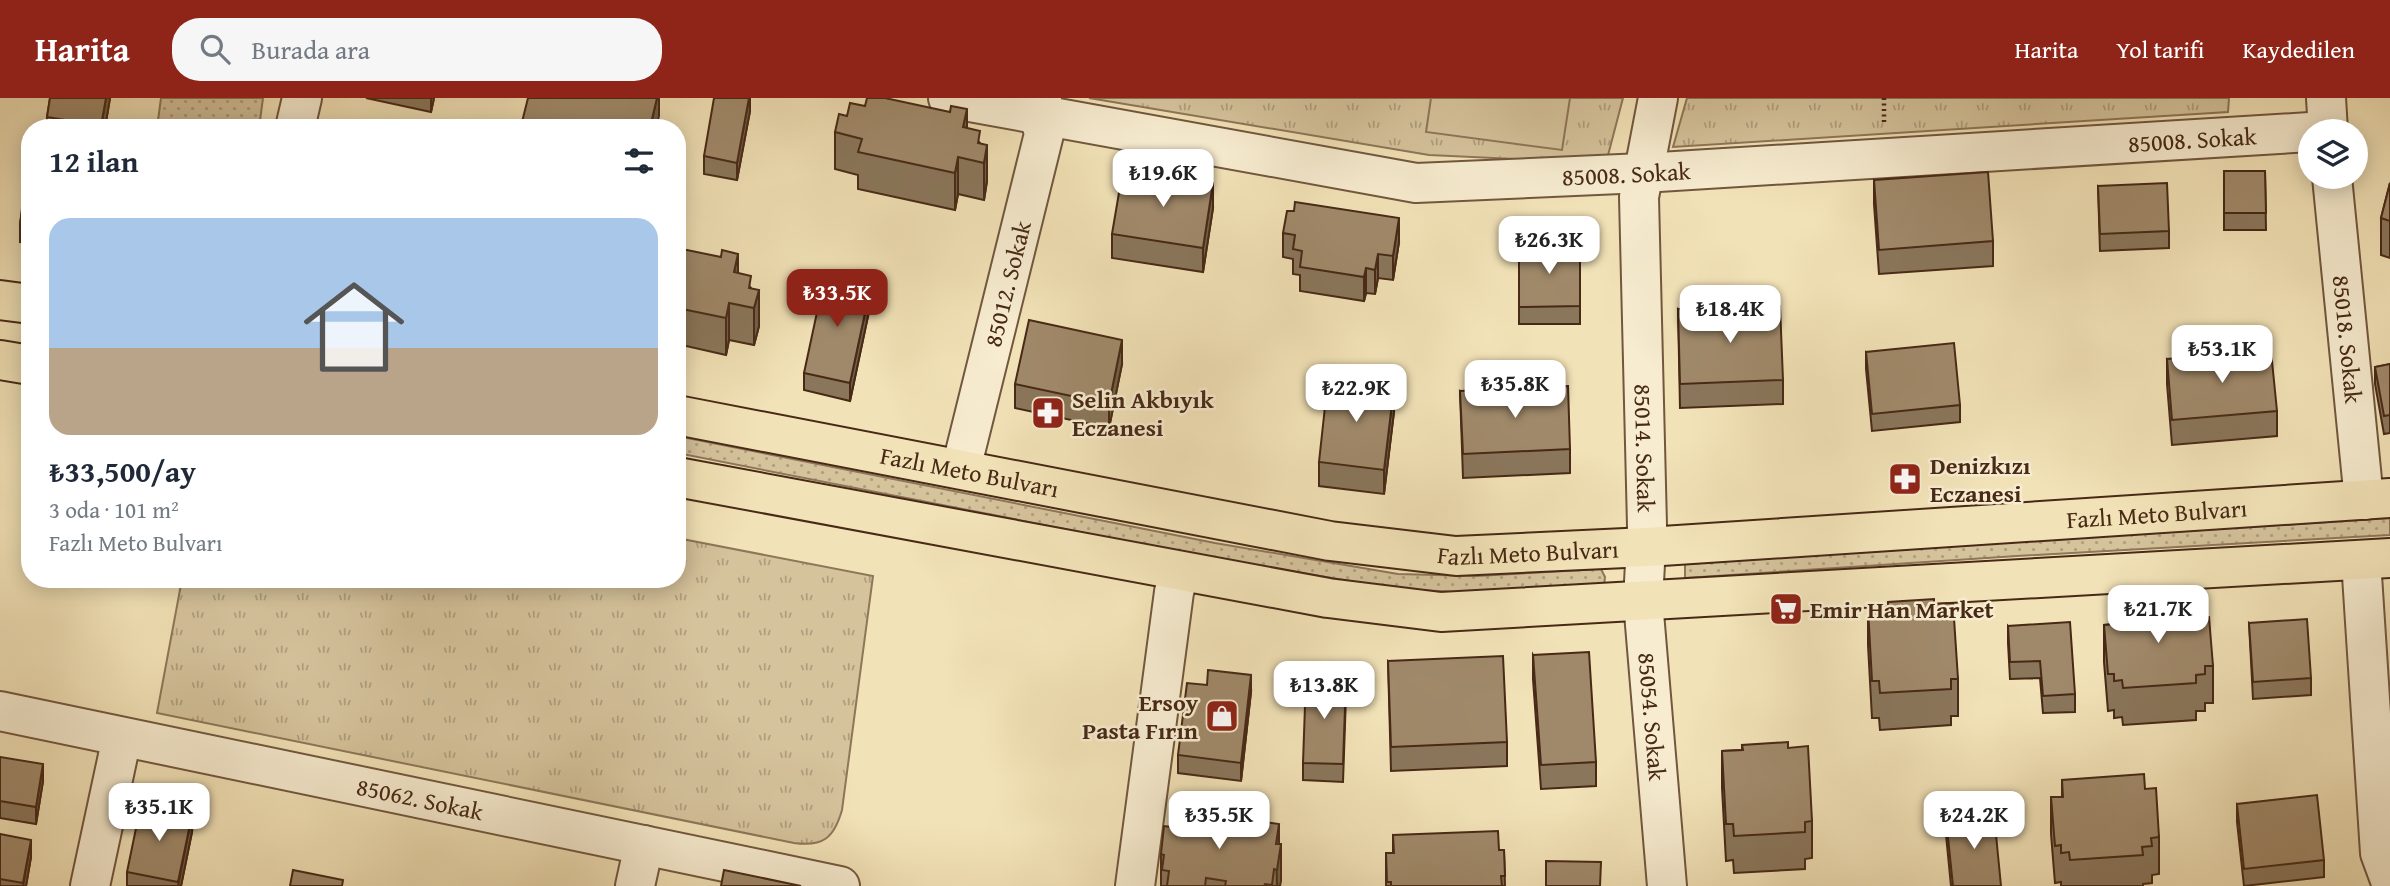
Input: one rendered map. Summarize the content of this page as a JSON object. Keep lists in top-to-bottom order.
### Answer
{
  "streets": {
    "main road": ["Fazlı Meto Bulvarı"],
    "street": [
      "85008. Sokak",
      "85012. Sokak",
      "85018. Sokak",
      "85014. Sokak",
      "85054. Sokak",
      "85062. Sokak"
    ]
  },
  "crossings": [
    ["85008. Sokak", "85012. Sokak"],
    ["85008. Sokak", "85014. Sokak"],
    ["85012. Sokak", "Fazlı Meto Bulvarı"],
    ["85018. Sokak", "Fazlı Meto Bulvarı"],
    ["85014. Sokak", "Fazlı Meto Bulvarı"],
    ["85014. Sokak", "85054. Sokak"],
    ["Fazlı Meto Bulvarı", "85054. Sokak"]
  ],
  "places": {
    "pharmacy": ["Selin Akbıyık Eczanesi", "Denizkızı Eczanesi"],
    "supermarket": ["Emir Han Market"],
    "shop": ["Ersoy Pasta Fırın"]
  },
  "page": {
    "header": "Harita",
    "search": "Burada ara",
    "nav": ["Harita", "Yol tarifi", "Kaydedilen"],
    "heading": "12 ilan",
    "price": [
      "₺19.6K",
      "₺26.3K",
      "₺33.5K",
      "₺18.4K",
      "₺53.1K",
      "₺35.8K",
      "₺22.9K",
      "₺21.7K",
      "₺13.8K",
      "₺35.1K",
      "₺35.5K",
      "₺24.2K"
    ],
    "list": [
      {
        "name": "₺33,500/ay",
        "note": "3 oda · 101 m² · Fazlı Meto Bulvarı"
      }
    ]
  }
}
